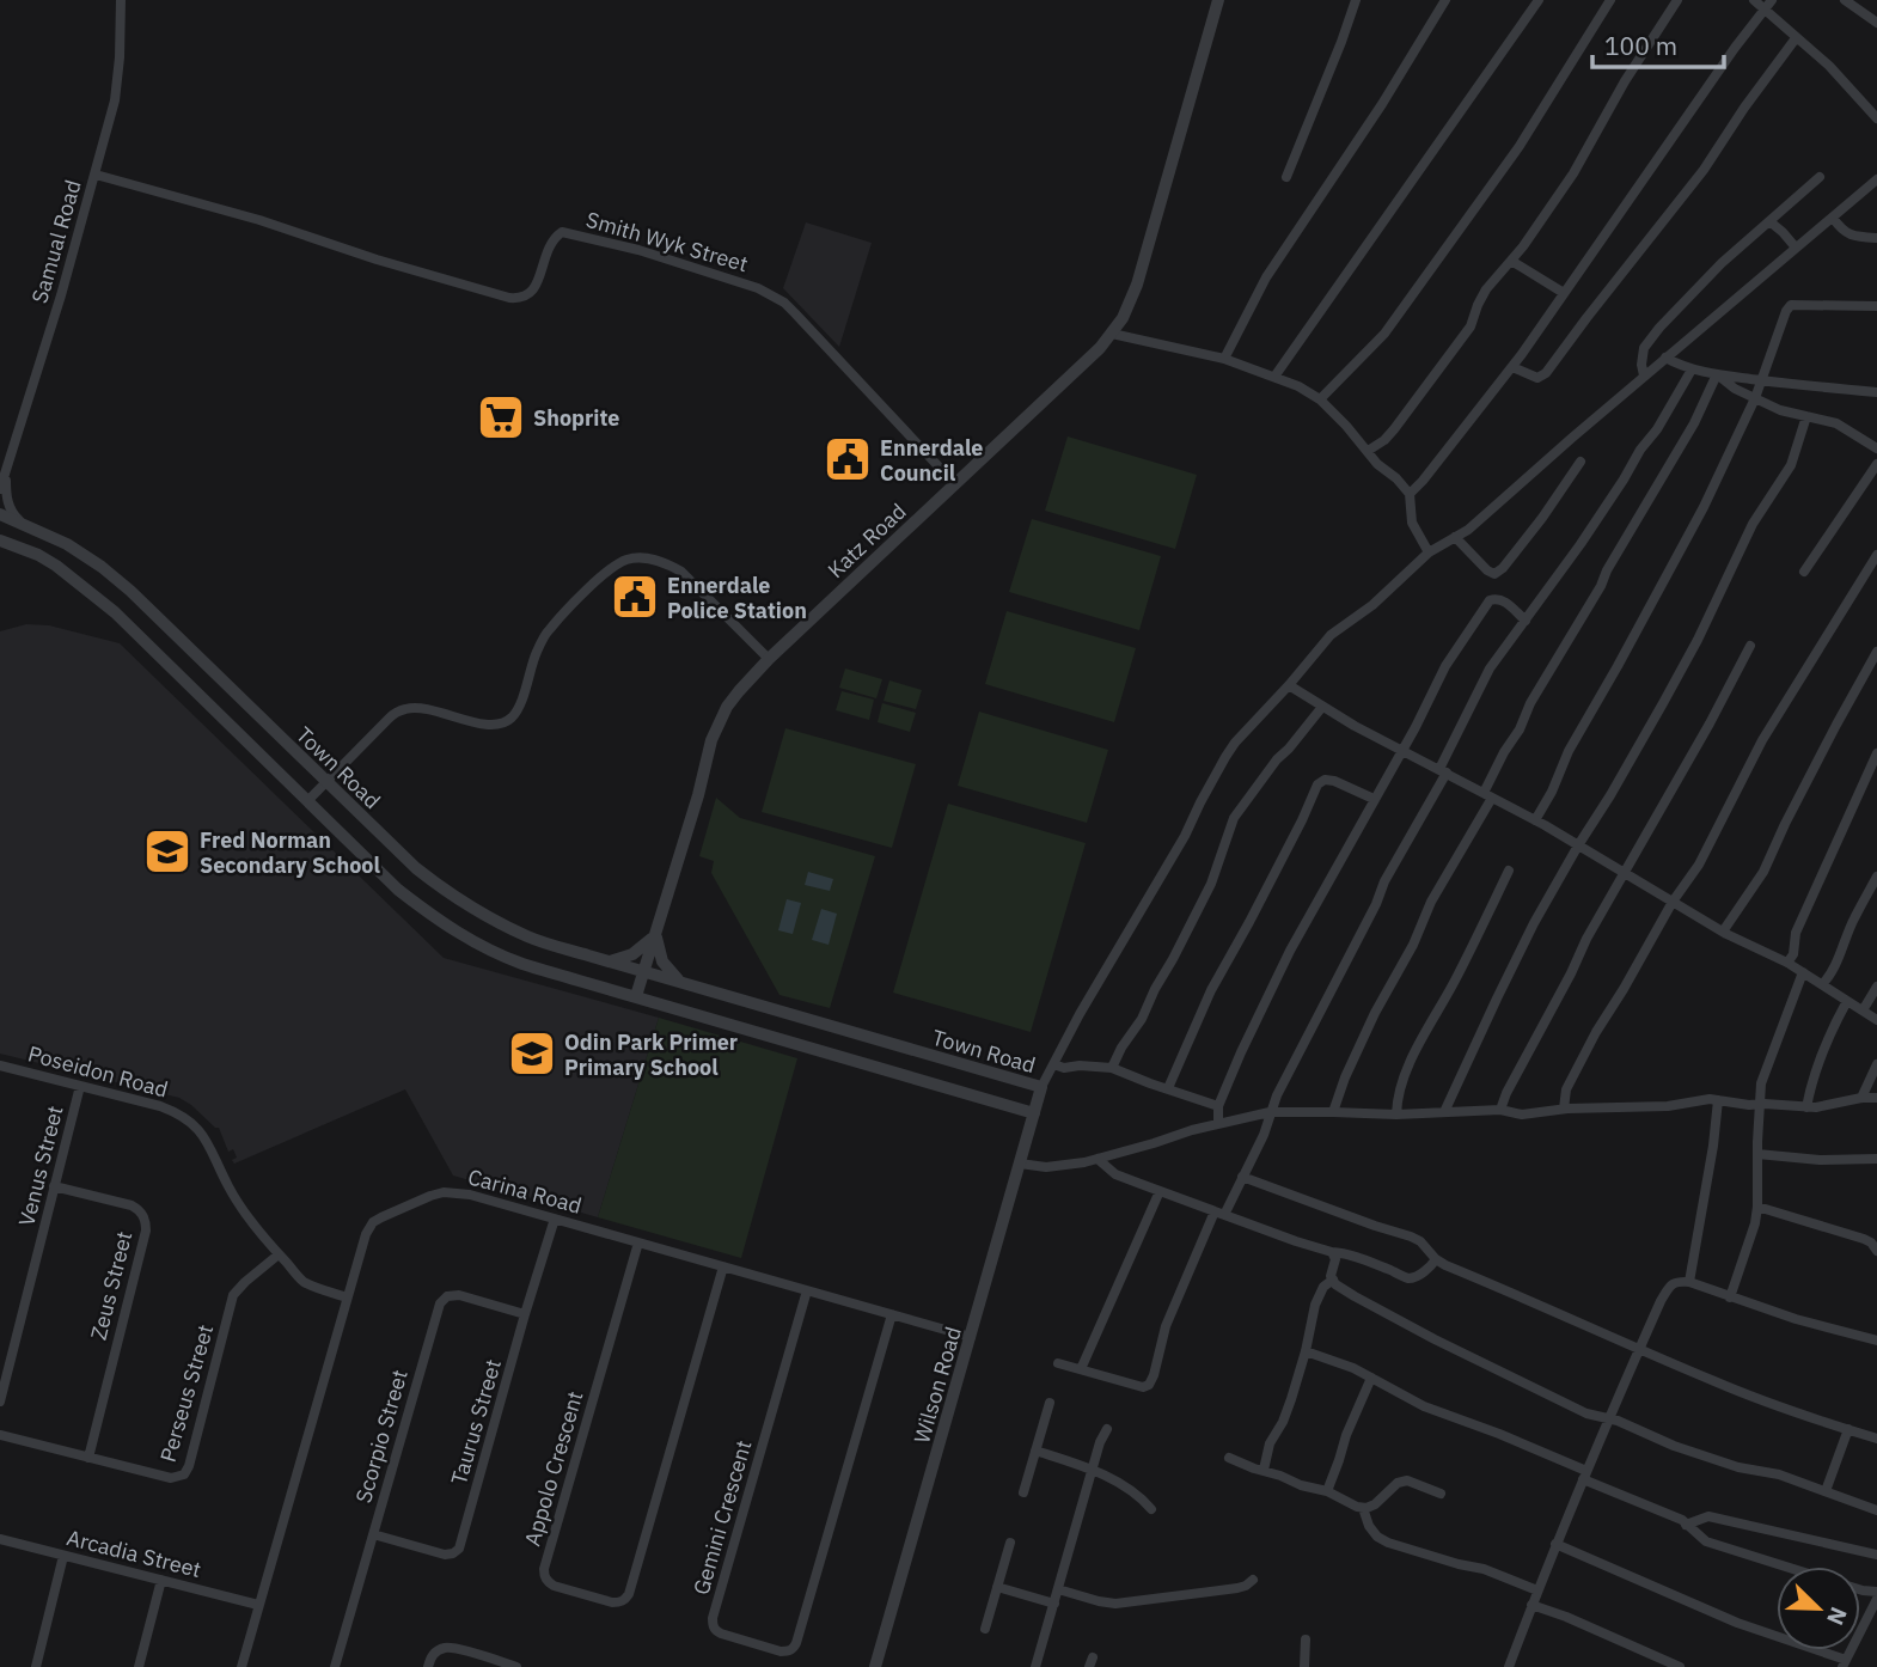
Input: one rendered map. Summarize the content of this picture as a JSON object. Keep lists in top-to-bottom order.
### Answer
{
  "streets": {
    "street": [
      "Samual Road",
      "Smith Wyk Street",
      "Katz Road",
      "Town Road",
      "Poseidon Road",
      "Venus Street",
      "Carina Road",
      "Zeus Street",
      "Wilson Road",
      "Perseus Street",
      "Taurus Street",
      "Scorpio Street",
      "Appolo Crescent",
      "Gemini Crescent",
      "Arcadia Street"
    ]
  },
  "crossings": [
    ["Samual Road", "Smith Wyk Street"],
    ["Smith Wyk Street", "Katz Road"],
    ["Katz Road", "Town Road"],
    ["Town Road", "Wilson Road"],
    ["Poseidon Road", "Venus Street"],
    ["Poseidon Road", "Carina Road"],
    ["Poseidon Road", "Perseus Street"],
    ["Venus Street", "Zeus Street"],
    ["Carina Road", "Wilson Road"],
    ["Carina Road", "Taurus Street"],
    ["Carina Road", "Appolo Crescent"],
    ["Carina Road", "Gemini Crescent"],
    ["Carina Road", "Arcadia Street"],
    ["Zeus Street", "Perseus Street"],
    ["Taurus Street", "Scorpio Street"]
  ],
  "places": {
    "supermarket": ["Shoprite"],
    "public building": ["Ennerdale Council", "Ennerdale Police Station"],
    "school or university": ["Fred Norman Secondary School", "Odin Park Primer Primary School"]
  },
  "scale_bar": "100 m",
  "north": "bottom right"
}
